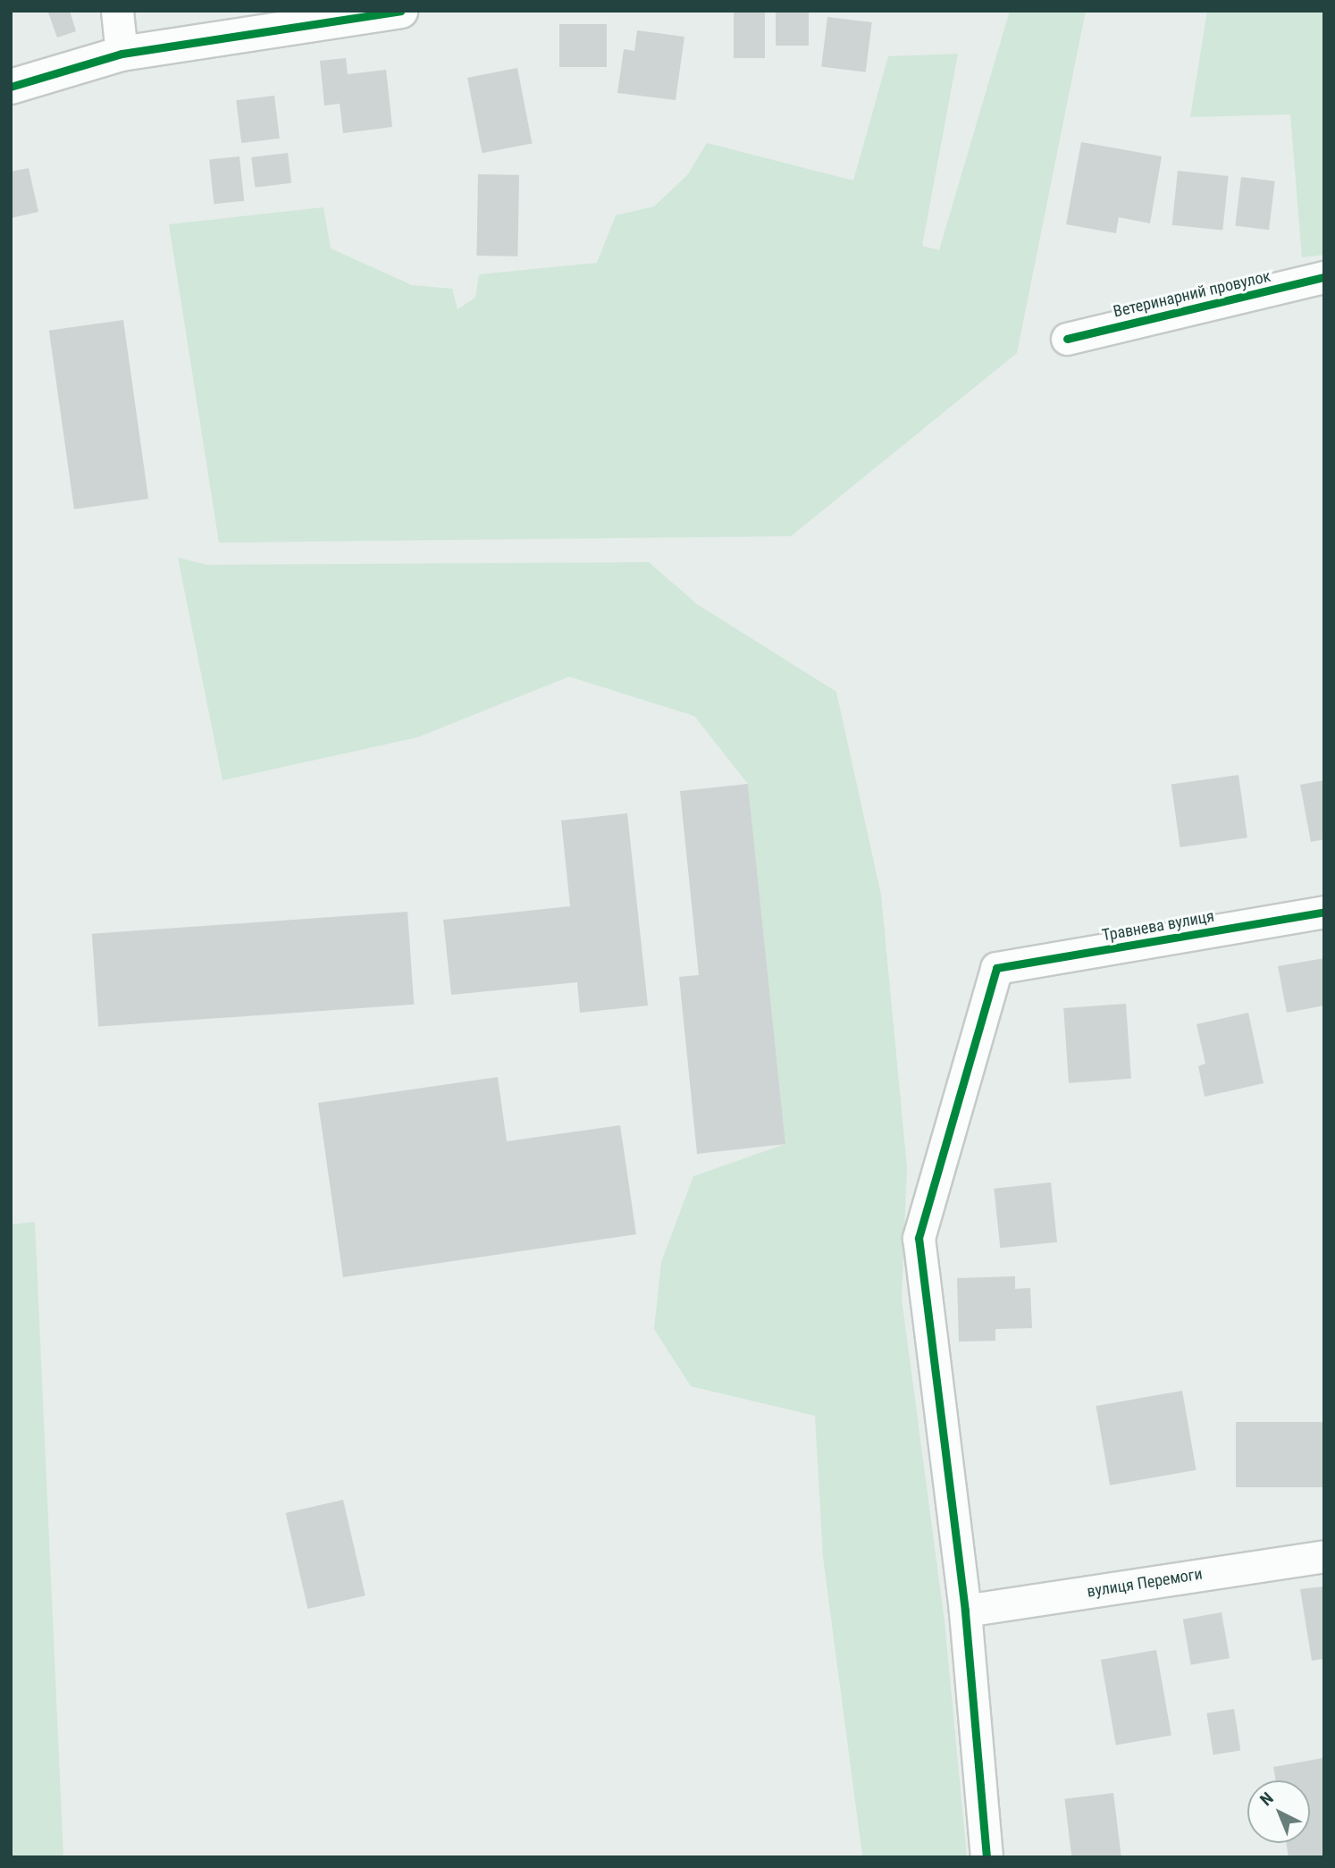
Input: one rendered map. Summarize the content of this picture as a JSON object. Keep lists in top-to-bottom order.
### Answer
{
  "streets": {
    "street": ["Ветеринарний провулок", "Травнева вулиця", "вулиця Перемоги"]
  },
  "crossings": [
    ["Травнева вулиця", "вулиця Перемоги"]
  ],
  "north": "top left"
}
